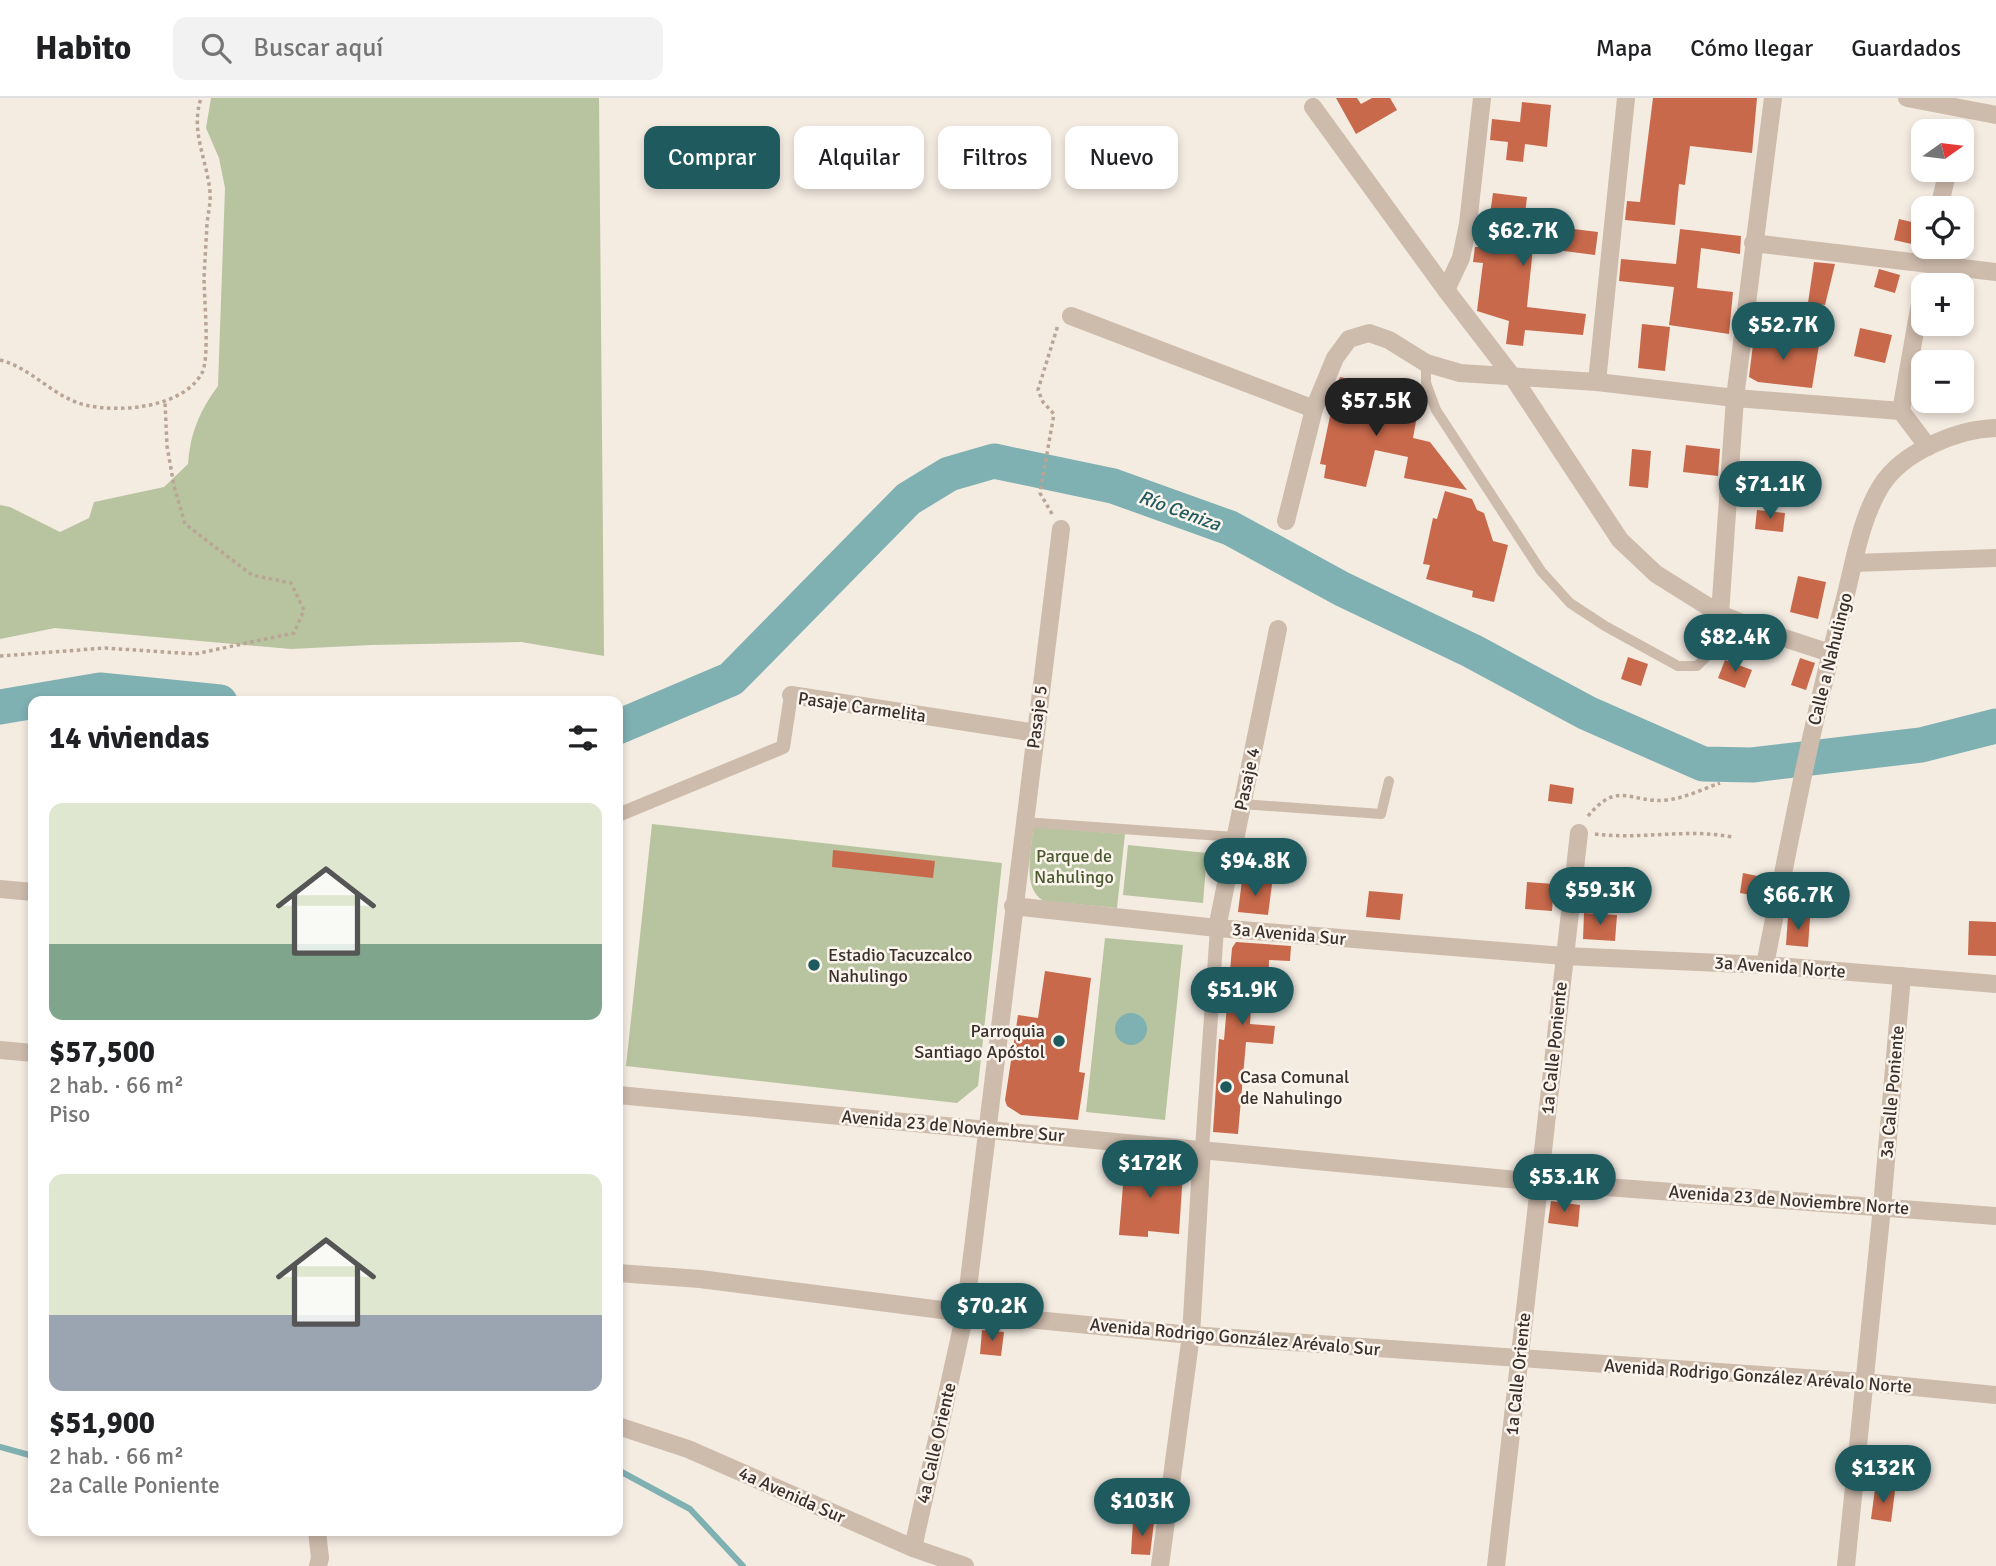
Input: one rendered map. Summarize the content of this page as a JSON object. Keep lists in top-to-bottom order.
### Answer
{
  "streets": {
    "street": [
      "Calle a Nahulingo",
      "Pasaje Carmelita",
      "Pasaje 5",
      "Pasaje 4",
      "3a Avenida Sur",
      "3a Avenida Norte",
      "1a Calle Poniente",
      "3a Calle Poniente",
      "Avenida 23 de Noviembre Sur",
      "Avenida 23 de Noviembre Norte",
      "Avenida Rodrigo González Arévalo Sur",
      "1a Calle Oriente",
      "Avenida Rodrigo González Arévalo Norte",
      "4a Calle Oriente",
      "4a Avenida Sur"
    ]
  },
  "crossings": [
    ["Calle a Nahulingo", "3a Avenida Norte"],
    ["Pasaje Carmelita", "Pasaje 5"],
    ["Pasaje 5", "3a Avenida Sur"],
    ["Pasaje 5", "Avenida 23 de Noviembre Sur"],
    ["Pasaje 5", "4a Calle Oriente"],
    ["Pasaje 4", "3a Avenida Sur"],
    ["3a Avenida Sur", "3a Avenida Norte"],
    ["3a Avenida Sur", "1a Calle Poniente"],
    ["3a Avenida Norte", "1a Calle Poniente"],
    ["3a Avenida Norte", "3a Calle Poniente"],
    ["1a Calle Poniente", "Avenida 23 de Noviembre Sur"],
    ["1a Calle Poniente", "Avenida 23 de Noviembre Norte"],
    ["1a Calle Poniente", "1a Calle Oriente"],
    ["3a Calle Poniente", "Avenida 23 de Noviembre Norte"],
    ["3a Calle Poniente", "Avenida Rodrigo González Arévalo Norte"],
    ["Avenida 23 de Noviembre Sur", "Avenida 23 de Noviembre Norte"],
    ["Avenida 23 de Noviembre Sur", "1a Calle Oriente"],
    ["Avenida 23 de Noviembre Sur", "4a Calle Oriente"],
    ["Avenida 23 de Noviembre Norte", "1a Calle Oriente"],
    ["Avenida Rodrigo González Arévalo Sur", "1a Calle Oriente"],
    ["Avenida Rodrigo González Arévalo Sur", "Avenida Rodrigo González Arévalo Norte"],
    ["Avenida Rodrigo González Arévalo Sur", "4a Calle Oriente"],
    ["1a Calle Oriente", "Avenida Rodrigo González Arévalo Norte"],
    ["4a Calle Oriente", "4a Avenida Sur"]
  ],
  "water": ["Río Ceniza"],
  "parks": ["Parque de Nahulingo"],
  "places": ["Estadio Tacuzcalco Nahulingo", "Parroquia Santiago Apóstol", "Casa Comunal de Nahulingo"],
  "north": "right",
  "page": {
    "header": "Habito",
    "search": "Buscar aquí",
    "nav": ["Mapa", "Cómo llegar", "Guardados"],
    "map_buttons": ["+", "−"],
    "chip": [
      "Comprar",
      "Alquilar",
      "Filtros",
      "Nuevo"
    ],
    "price": [
      "$62.7K",
      "$52.7K",
      "$57.5K",
      "$71.1K",
      "$82.4K",
      "$94.8K",
      "$59.3K",
      "$66.7K",
      "$51.9K",
      "$172K",
      "$53.1K",
      "$70.2K",
      "$132K",
      "$103K"
    ],
    "heading": "14 viviendas",
    "list": [
      {
        "name": "$57,500",
        "note": "2 hab. · 66 m² · Piso"
      },
      {
        "name": "$51,900",
        "note": "2 hab. · 66 m² · 2a Calle Poniente"
      }
    ]
  }
}
